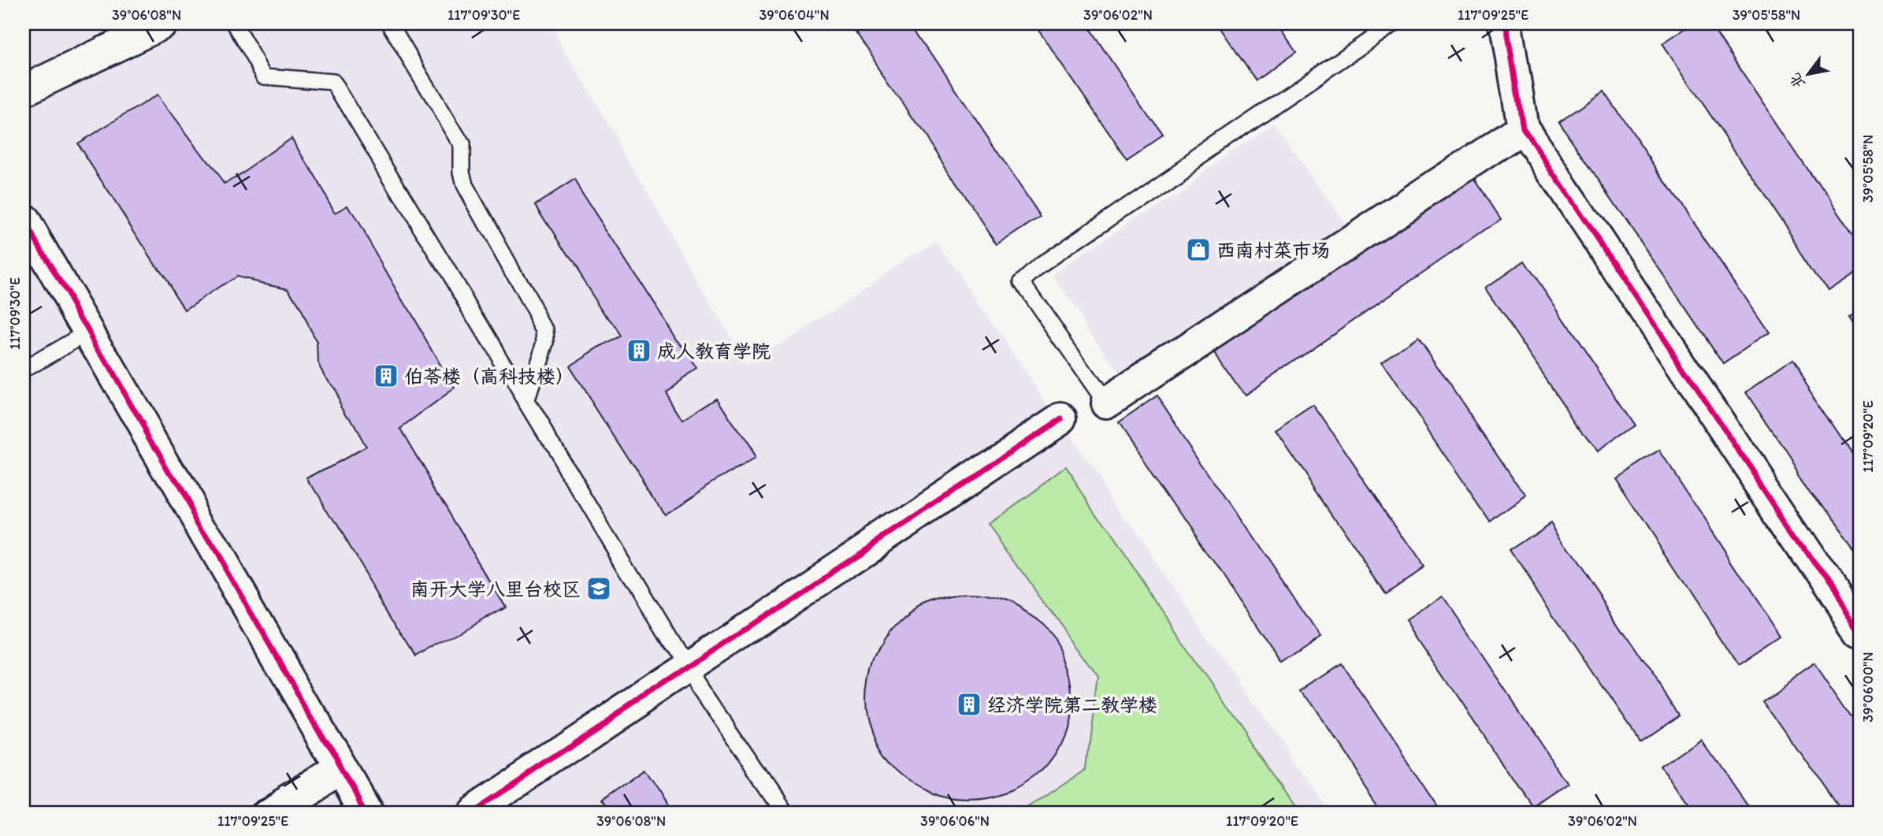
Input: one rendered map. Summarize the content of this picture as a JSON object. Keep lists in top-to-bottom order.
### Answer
{
  "places": {
    "shop": ["西南村菜市场"],
    "building": ["成人教育学院", "伯苓楼（高科技楼）", "经济学院第二教学楼"],
    "school or university": ["南开大学八里台校区"]
  },
  "north": "bottom left",
  "coordinates": [
    "39°06'08\"N",
    "117°09'30\"E",
    "39°06'04\"N",
    "39°06'02\"N",
    "117°09'25\"E",
    "39°05'58\"N",
    "117°09'20\"E",
    "39°06'00\"N",
    "39°06'06\"N"
  ]
}
